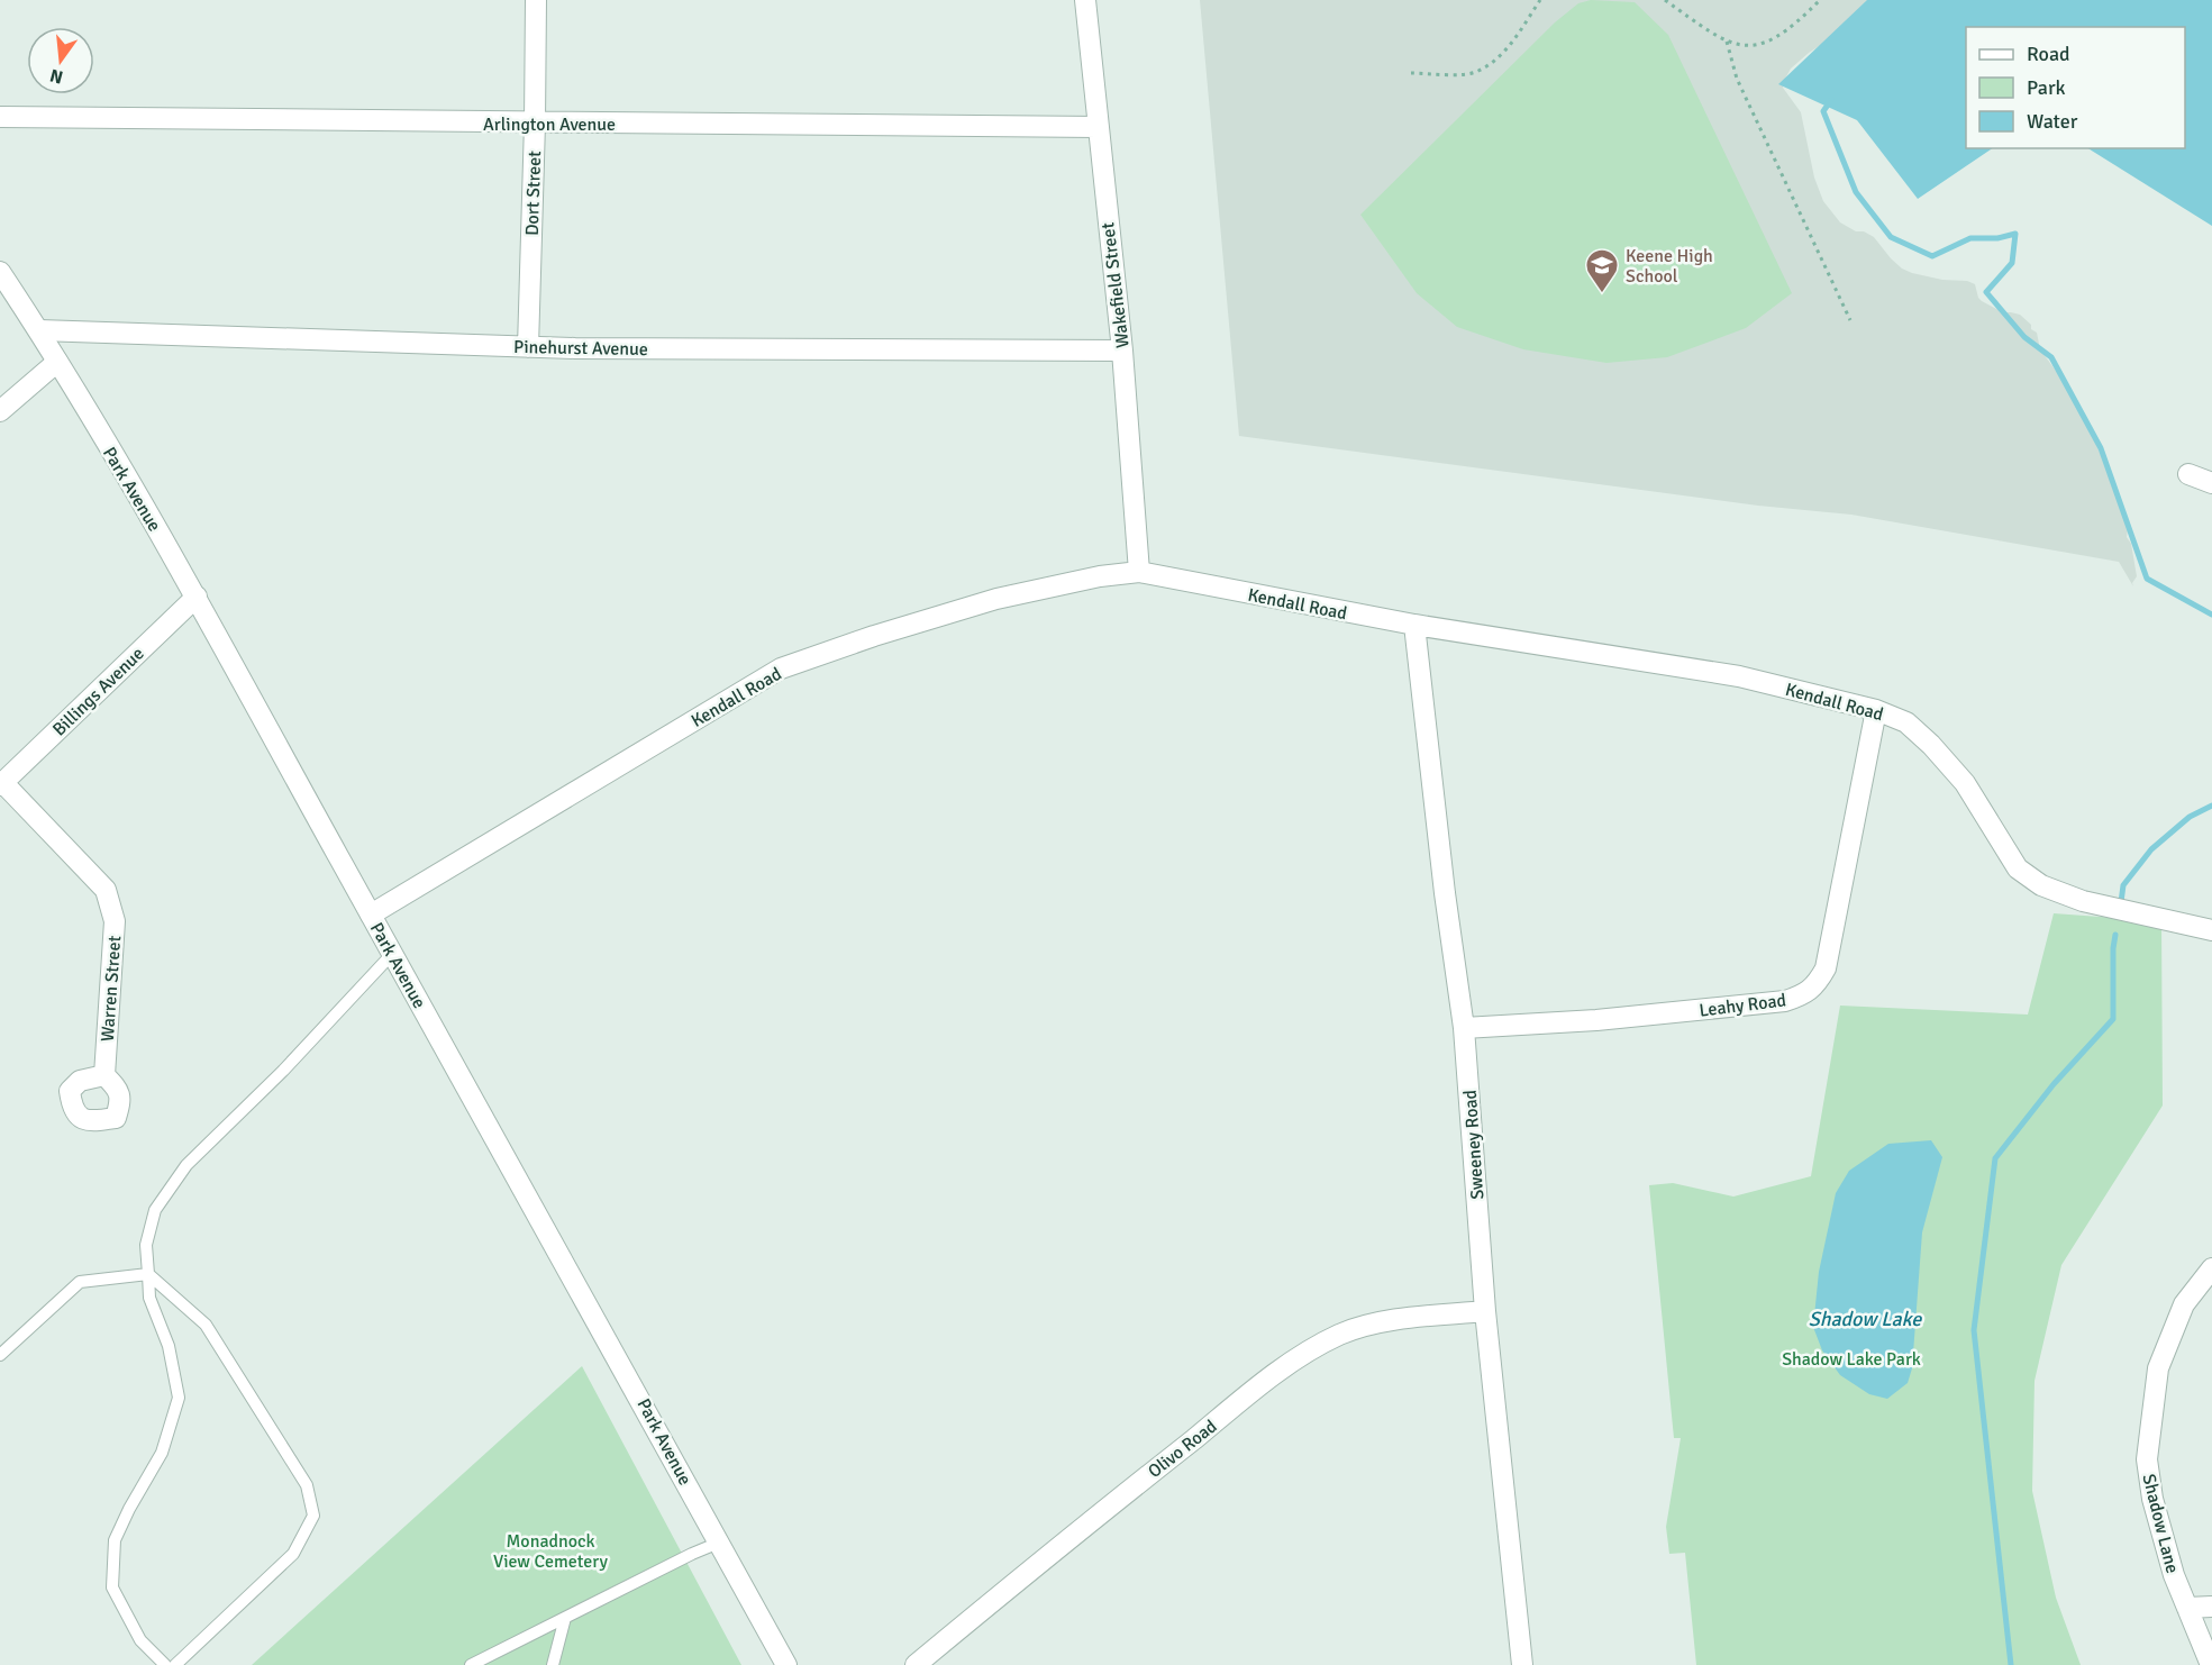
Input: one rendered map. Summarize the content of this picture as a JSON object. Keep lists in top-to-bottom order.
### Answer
{
  "streets": {
    "street": [
      "Arlington Avenue",
      "Dort Street",
      "Wakefield Street",
      "Pinehurst Avenue",
      "Park Avenue",
      "Kendall Road",
      "Billings Avenue",
      "Warren Street",
      "Leahy Road",
      "Sweeney Road",
      "Olivo Road",
      "Shadow Lane"
    ]
  },
  "crossings": [
    ["Arlington Avenue", "Dort Street"],
    ["Arlington Avenue", "Wakefield Street"],
    ["Dort Street", "Pinehurst Avenue"],
    ["Wakefield Street", "Pinehurst Avenue"],
    ["Wakefield Street", "Kendall Road"],
    ["Pinehurst Avenue", "Park Avenue"],
    ["Park Avenue", "Kendall Road"],
    ["Park Avenue", "Billings Avenue"],
    ["Kendall Road", "Leahy Road"],
    ["Kendall Road", "Sweeney Road"],
    ["Billings Avenue", "Warren Street"],
    ["Leahy Road", "Sweeney Road"],
    ["Sweeney Road", "Olivo Road"]
  ],
  "water": ["Shadow Lake"],
  "parks": ["Shadow Lake Park", "Monadnock View Cemetery"],
  "places": {
    "school or university": ["Keene High School"]
  },
  "legend": ["Road", "Park", "Water"],
  "north": "bottom"
}
